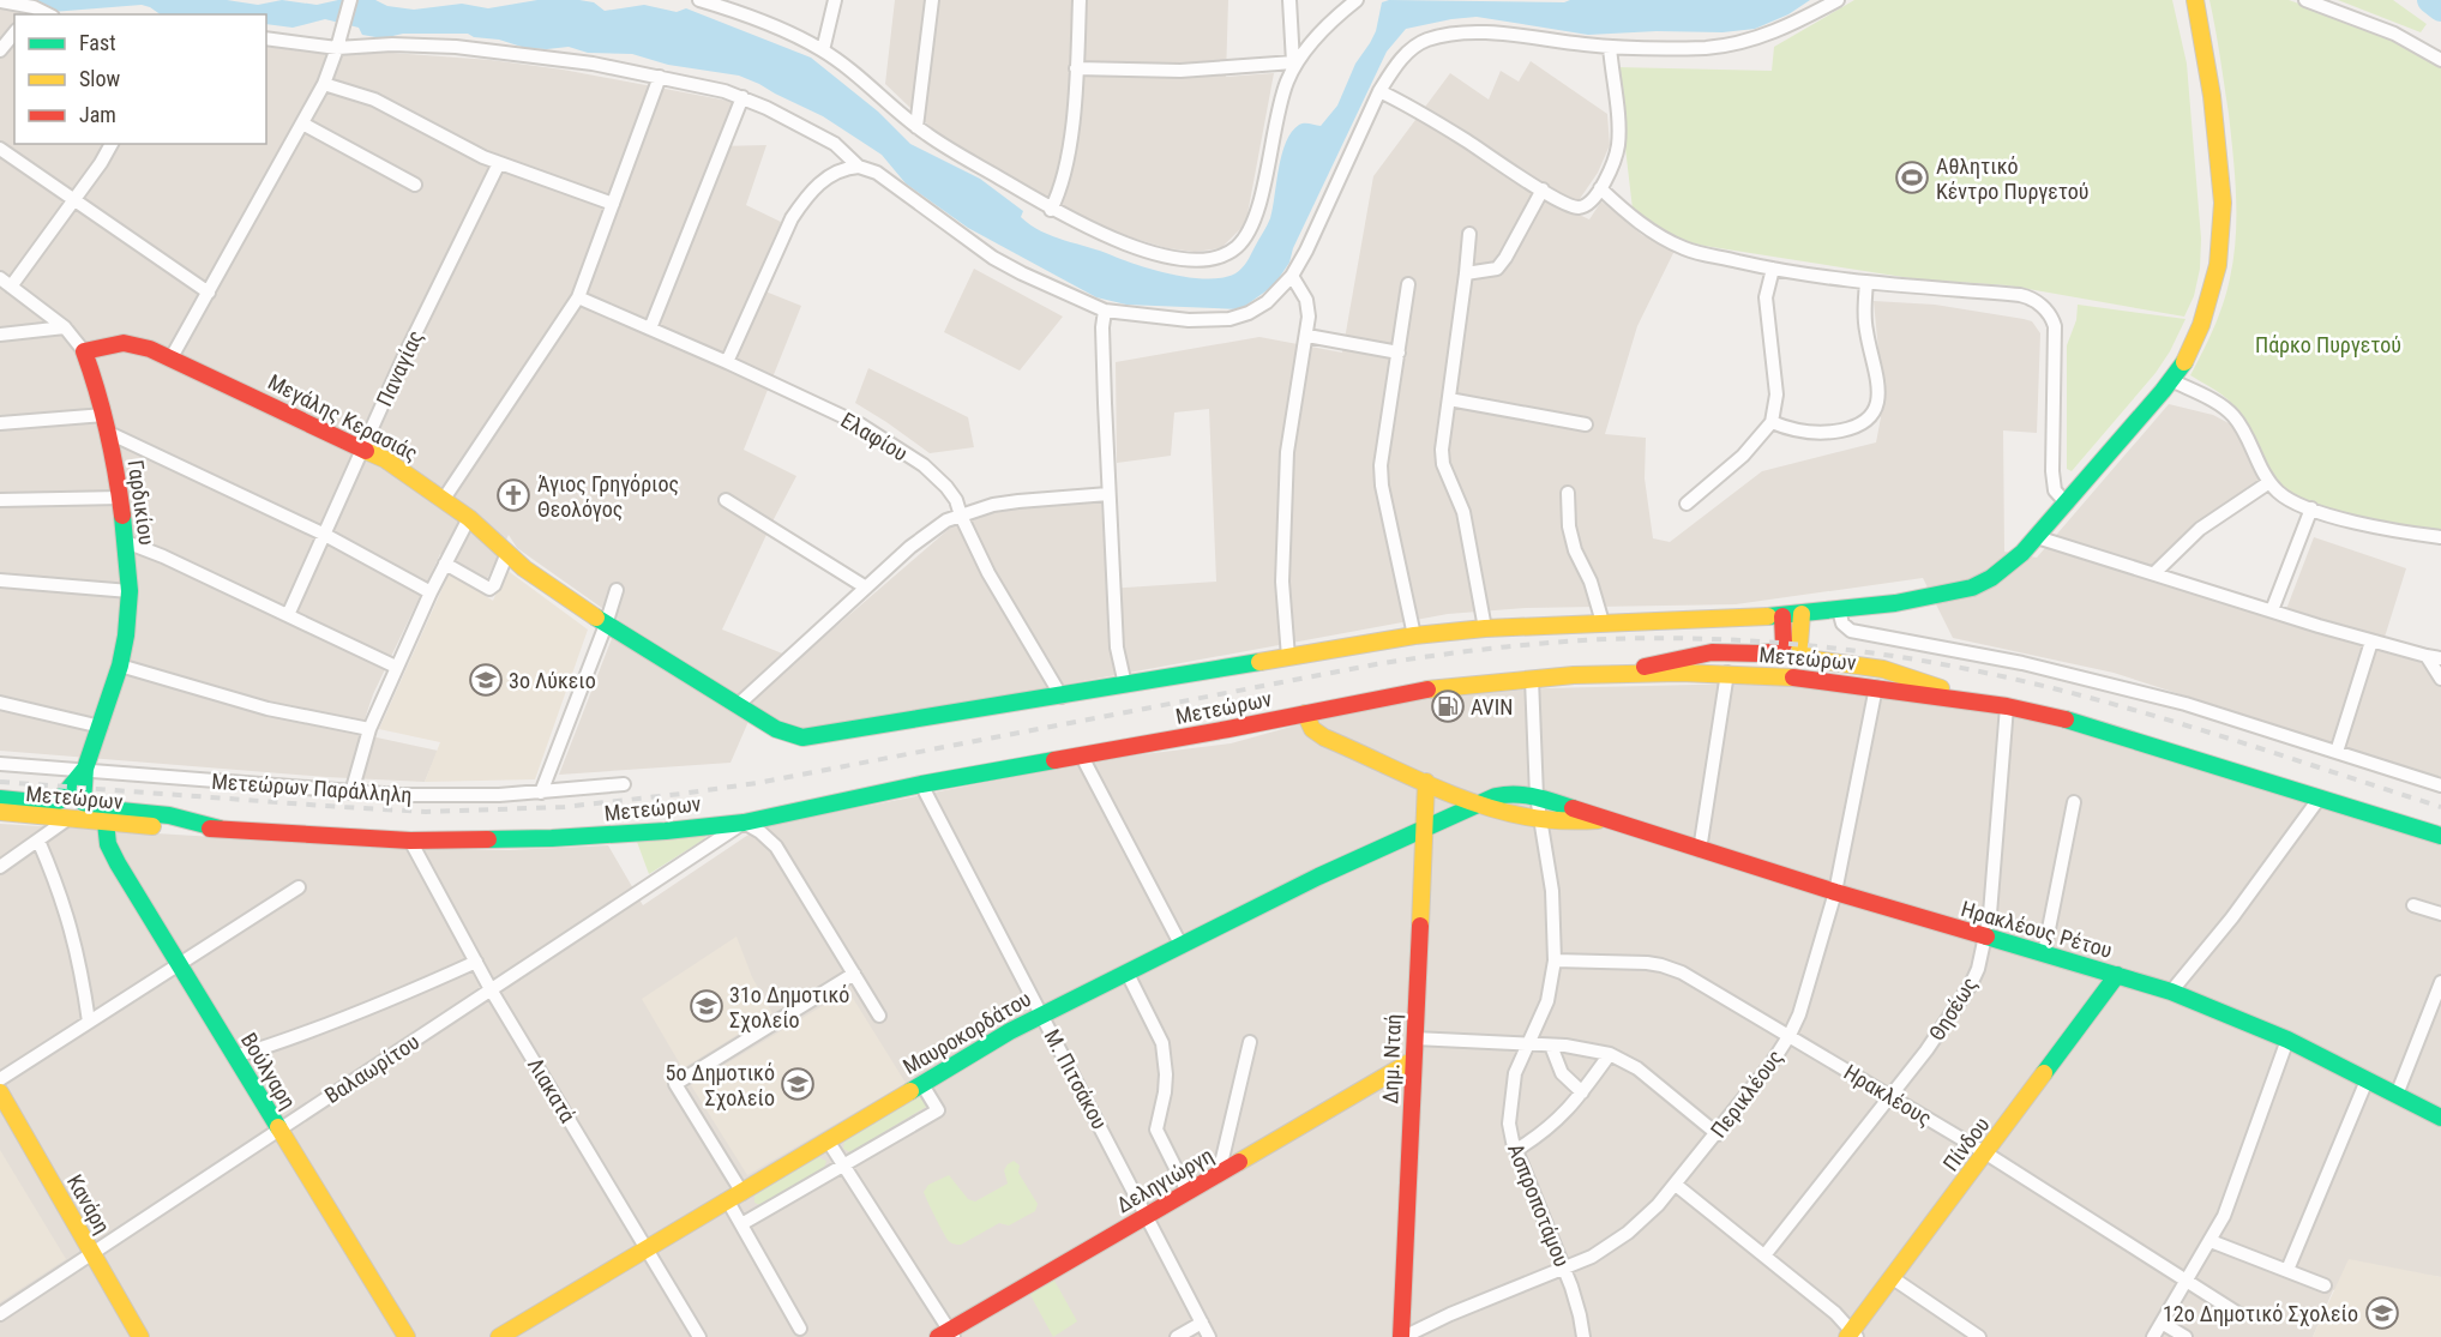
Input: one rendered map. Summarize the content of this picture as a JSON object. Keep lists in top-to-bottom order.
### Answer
{
  "streets": {
    "street": [
      "Παναγίας",
      "Μεγάλης Κερασιάς",
      "Ελαφίου",
      "Γαρδικίου",
      "Μετεώρων",
      "Μετεώρων Παράλληλη",
      "Ηρακλέους Ρέτου",
      "Θησέως",
      "Μαυροκορδάτου",
      "Δημ. Νταή",
      "Βαλαωρίτου",
      "Βούλγαρη",
      "Μ. Πιτσάκου",
      "Λιακατά",
      "Περικλέους",
      "Ηρακλέους",
      "Πίνδου",
      "Δεληγιώργη",
      "Κανάρη",
      "Ασπροποτάμου"
    ]
  },
  "crossings": [
    ["Παναγίας", "Μεγάλης Κερασιάς"],
    ["Μεγάλης Κερασιάς", "Ελαφίου"],
    ["Μεγάλης Κερασιάς", "Γαρδικίου"],
    ["Γαρδικίου", "Μετεώρων Παράλληλη"],
    ["Μετεώρων", "Θησέως"],
    ["Μετεώρων", "Βαλαωρίτου"],
    ["Μετεώρων", "Βούλγαρη"],
    ["Μετεώρων", "Μ. Πιτσάκου"],
    ["Μετεώρων", "Λιακατά"],
    ["Μετεώρων", "Περικλέους"],
    ["Μετεώρων", "Ασπροποτάμου"],
    ["Ηρακλέους Ρέτου", "Θησέως"],
    ["Ηρακλέους Ρέτου", "Μαυροκορδάτου"],
    ["Ηρακλέους Ρέτου", "Περικλέους"],
    ["Ηρακλέους Ρέτου", "Πίνδου"],
    ["Θησέως", "Ηρακλέους"],
    ["Μαυροκορδάτου", "Δημ. Νταή"],
    ["Μαυροκορδάτου", "Μ. Πιτσάκου"],
    ["Μαυροκορδάτου", "Λιακατά"],
    ["Μαυροκορδάτου", "Ασπροποτάμου"],
    ["Δημ. Νταή", "Περικλέους"],
    ["Δημ. Νταή", "Δεληγιώργη"],
    ["Βαλαωρίτου", "Βούλγαρη"],
    ["Βαλαωρίτου", "Λιακατά"],
    ["Βαλαωρίτου", "Κανάρη"],
    ["Μ. Πιτσάκου", "Δεληγιώργη"],
    ["Περικλέους", "Ηρακλέους"],
    ["Περικλέους", "Ασπροποτάμου"],
    ["Ηρακλέους", "Πίνδου"],
    ["Ηρακλέους", "Ασπροποτάμου"]
  ],
  "parks": ["Πάρκο Πυργετού"],
  "places": {
    "sports": ["Αθλητικό Κέντρο Πυργετού"],
    "church": ["Άγιος Γρηγόριος Θεολόγος"],
    "school or university": [
      "3ο Λύκειο",
      "31ο Δημοτικό Σχολείο",
      "5ο Δημοτικό Σχολείο",
      "12ο Δημοτικό Σχολείο"
    ],
    "fuel station": ["AVIN"]
  },
  "legend": ["Fast", "Slow", "Jam"]
}
